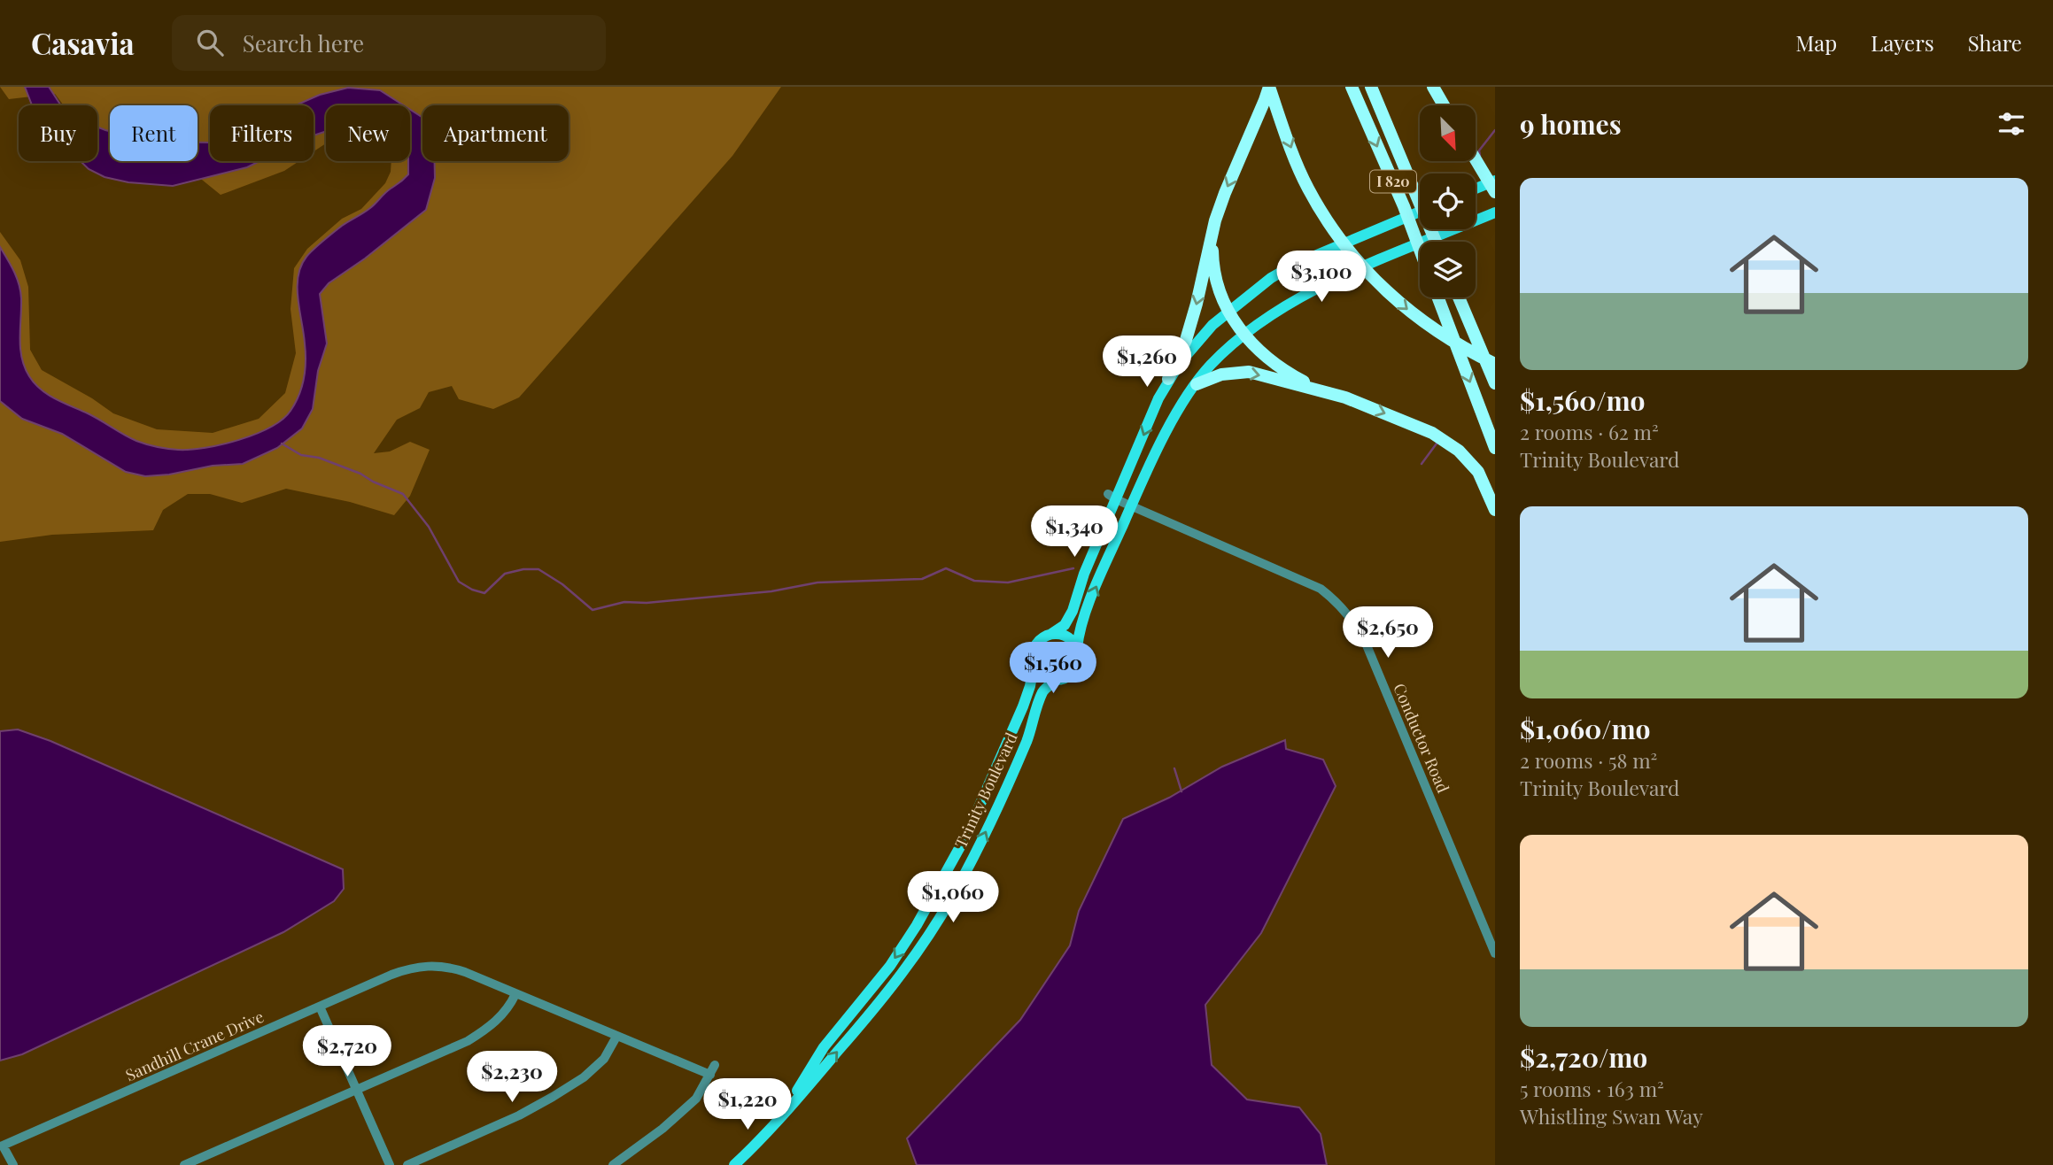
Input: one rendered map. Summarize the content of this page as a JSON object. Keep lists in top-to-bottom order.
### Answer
{
  "streets": {
    "highway": ["I 820"],
    "main road": ["Trinity Boulevard"],
    "street": ["Conductor Road", "Sandhill Crane Drive"]
  },
  "crossings": [
    ["Conductor Road", "Trinity Boulevard"]
  ],
  "north": "bottom right",
  "page": {
    "header": "Casavia",
    "search": "Search here",
    "nav": ["Map", "Layers", "Share"],
    "heading": "9 homes",
    "chip": [
      "Buy",
      "Rent",
      "Filters",
      "New",
      "Apartment"
    ],
    "list": [
      {
        "name": "$1,560/mo",
        "note": "2 rooms · 62 m² · Trinity Boulevard"
      },
      {
        "name": "$1,060/mo",
        "note": "2 rooms · 58 m² · Trinity Boulevard"
      },
      {
        "name": "$2,720/mo",
        "note": "5 rooms · 163 m² · Whistling Swan Way"
      }
    ],
    "price": [
      "$3,100",
      "$1,260",
      "$1,340",
      "$2,650",
      "$1,560",
      "$1,060",
      "$2,720",
      "$2,230",
      "$1,220"
    ]
  }
}
